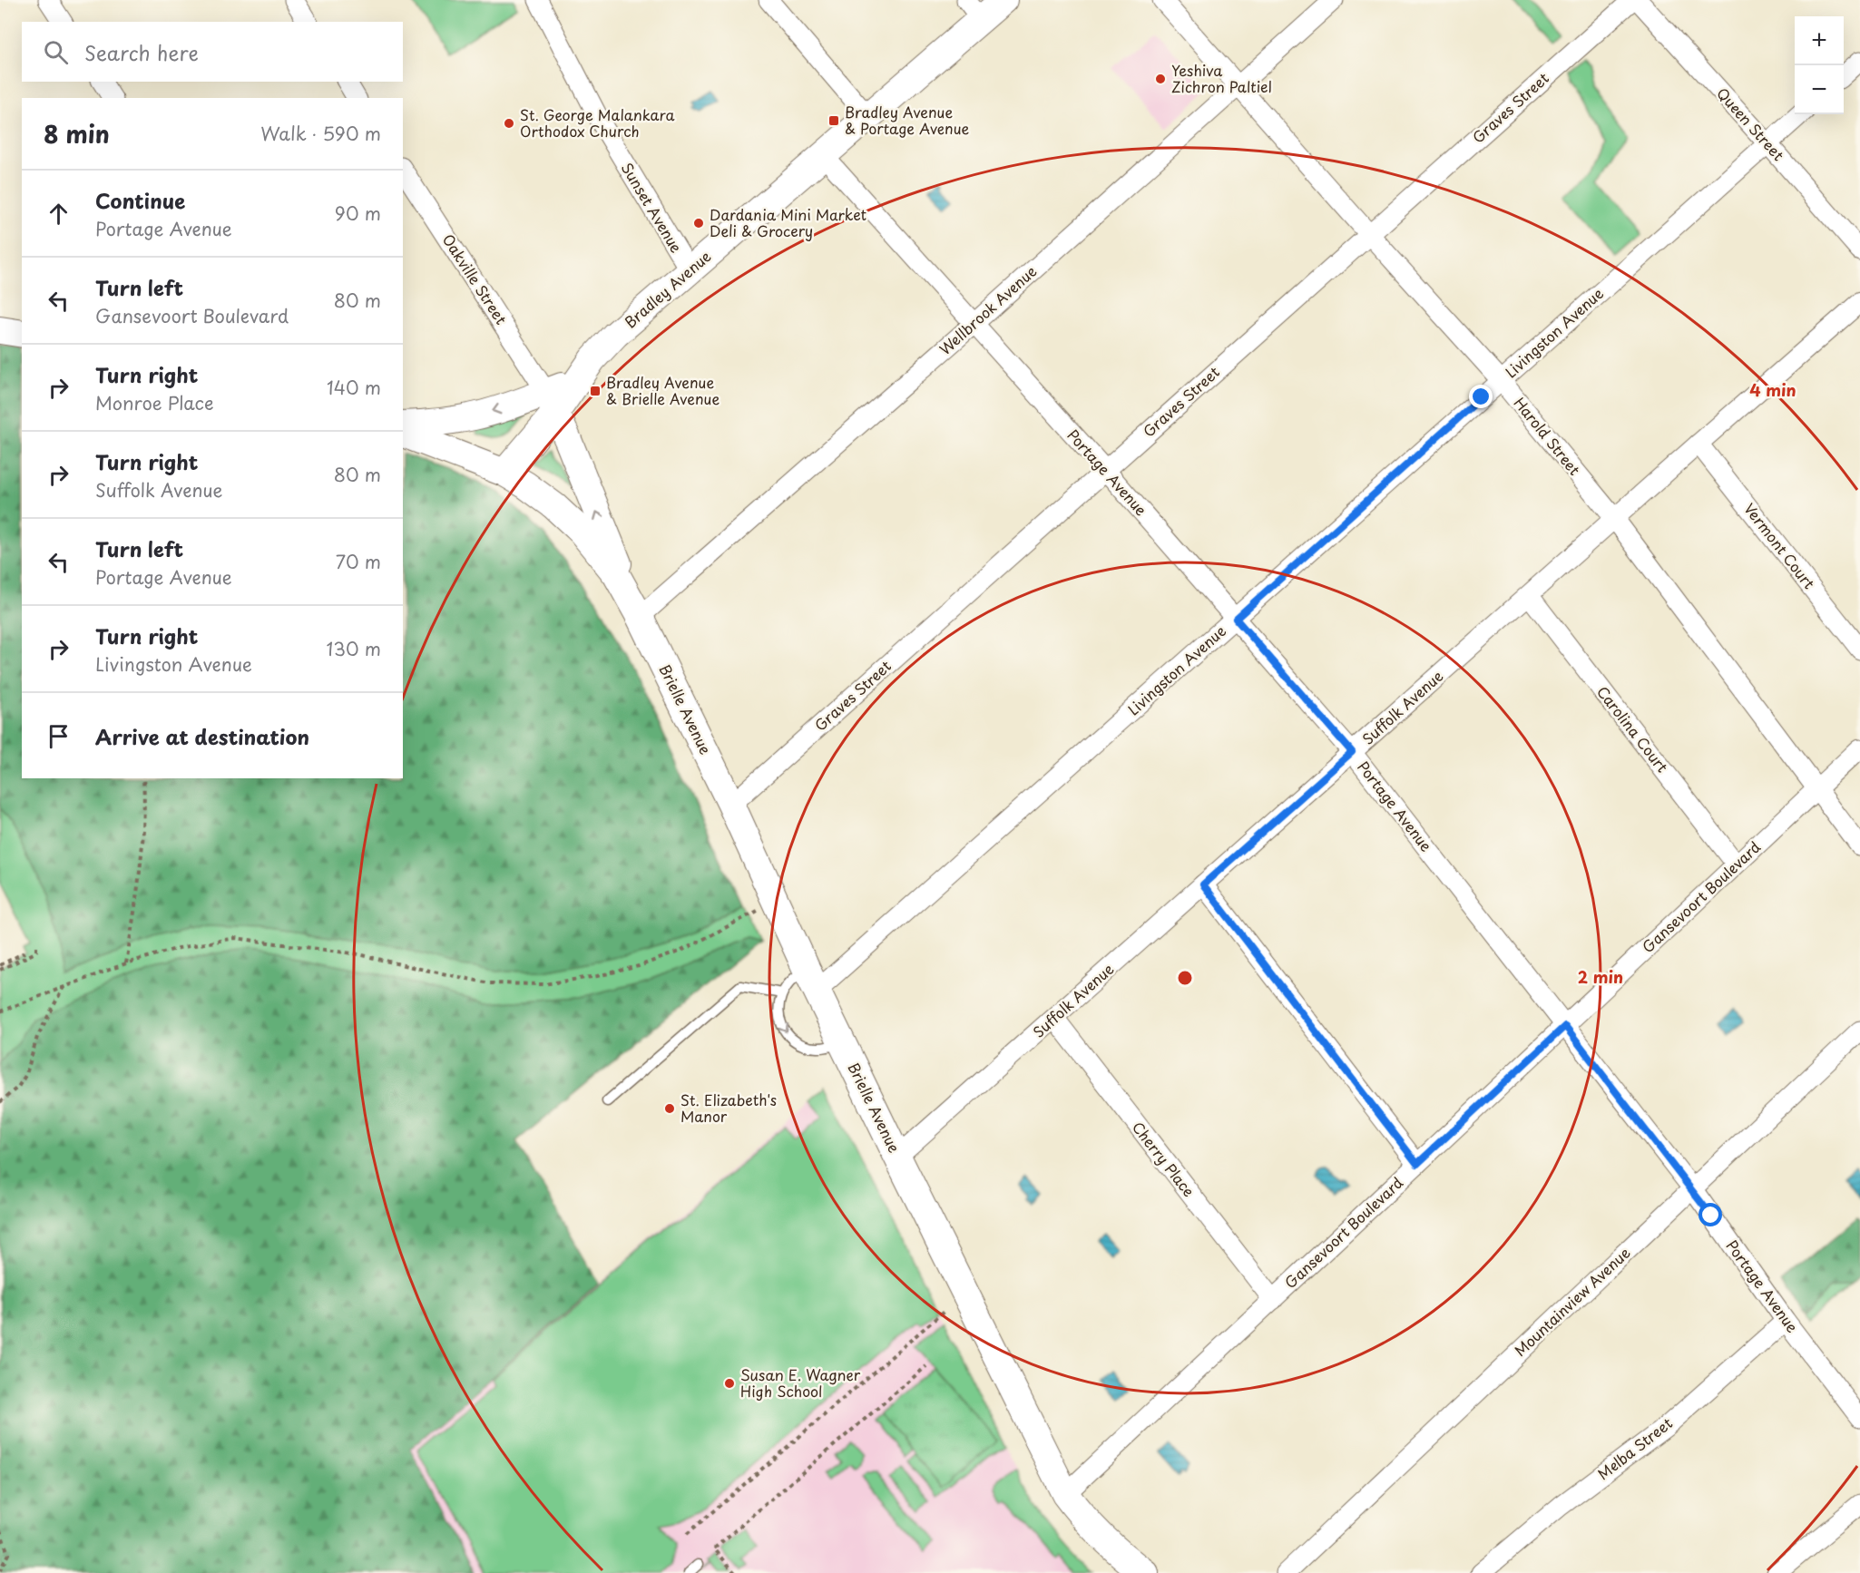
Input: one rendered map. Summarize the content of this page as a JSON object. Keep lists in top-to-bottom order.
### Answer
{
  "streets": {
    "street": [
      "Graves Street",
      "Queen Street",
      "Sunset Avenue",
      "Oakville Street",
      "Bradley Avenue",
      "Wellbrook Avenue",
      "Livingston Avenue",
      "Harold Street",
      "Portage Avenue",
      "Vermont Court",
      "Suffolk Avenue",
      "Brielle Avenue",
      "Carolina Court",
      "Gansevoort Boulevard",
      "Cherry Place",
      "Mountainview Avenue",
      "Melba Street"
    ]
  },
  "crossings": [
    ["Graves Street", "Harold Street"],
    ["Graves Street", "Portage Avenue"],
    ["Graves Street", "Brielle Avenue"],
    ["Queen Street", "Livingston Avenue"],
    ["Sunset Avenue", "Bradley Avenue"],
    ["Oakville Street", "Bradley Avenue"],
    ["Oakville Street", "Brielle Avenue"],
    ["Bradley Avenue", "Portage Avenue"],
    ["Bradley Avenue", "Brielle Avenue"],
    ["Wellbrook Avenue", "Harold Street"],
    ["Wellbrook Avenue", "Portage Avenue"],
    ["Wellbrook Avenue", "Brielle Avenue"],
    ["Livingston Avenue", "Harold Street"],
    ["Livingston Avenue", "Portage Avenue"],
    ["Livingston Avenue", "Brielle Avenue"],
    ["Harold Street", "Suffolk Avenue"],
    ["Harold Street", "Gansevoort Boulevard"],
    ["Portage Avenue", "Suffolk Avenue"],
    ["Portage Avenue", "Gansevoort Boulevard"],
    ["Portage Avenue", "Mountainview Avenue"],
    ["Portage Avenue", "Melba Street"],
    ["Vermont Court", "Suffolk Avenue"],
    ["Suffolk Avenue", "Brielle Avenue"],
    ["Suffolk Avenue", "Carolina Court"],
    ["Suffolk Avenue", "Cherry Place"],
    ["Brielle Avenue", "Gansevoort Boulevard"],
    ["Carolina Court", "Gansevoort Boulevard"],
    ["Gansevoort Boulevard", "Cherry Place"]
  ],
  "places": {
    "other": [
      "Yeshiva Zichron Paltiel",
      "St. George Malankara Orthodox Church",
      "Dardania Mini Market Deli & Grocery",
      "St. Elizabeth's Manor",
      "Susan E. Wagner High School"
    ],
    "transit": ["Bradley Avenue & Portage Avenue", "Bradley Avenue & Brielle Avenue"]
  },
  "page": {
    "map_buttons": ["+", "−"],
    "search": "Search here",
    "heading": ["8 min", "Walk · 590 m"],
    "list": [
      ["Continue", "Portage Avenue", "90 m"],
      ["Turn left", "Gansevoort Boulevard", "80 m"],
      ["Turn right", "Monroe Place", "140 m"],
      ["Turn right", "Suffolk Avenue", "80 m"],
      ["Turn left", "Portage Avenue", "70 m"],
      ["Turn right", "Livingston Avenue", "130 m"],
      "Arrive at destination"
    ]
  },
  "rings": ["4 min", "2 min"]
}
